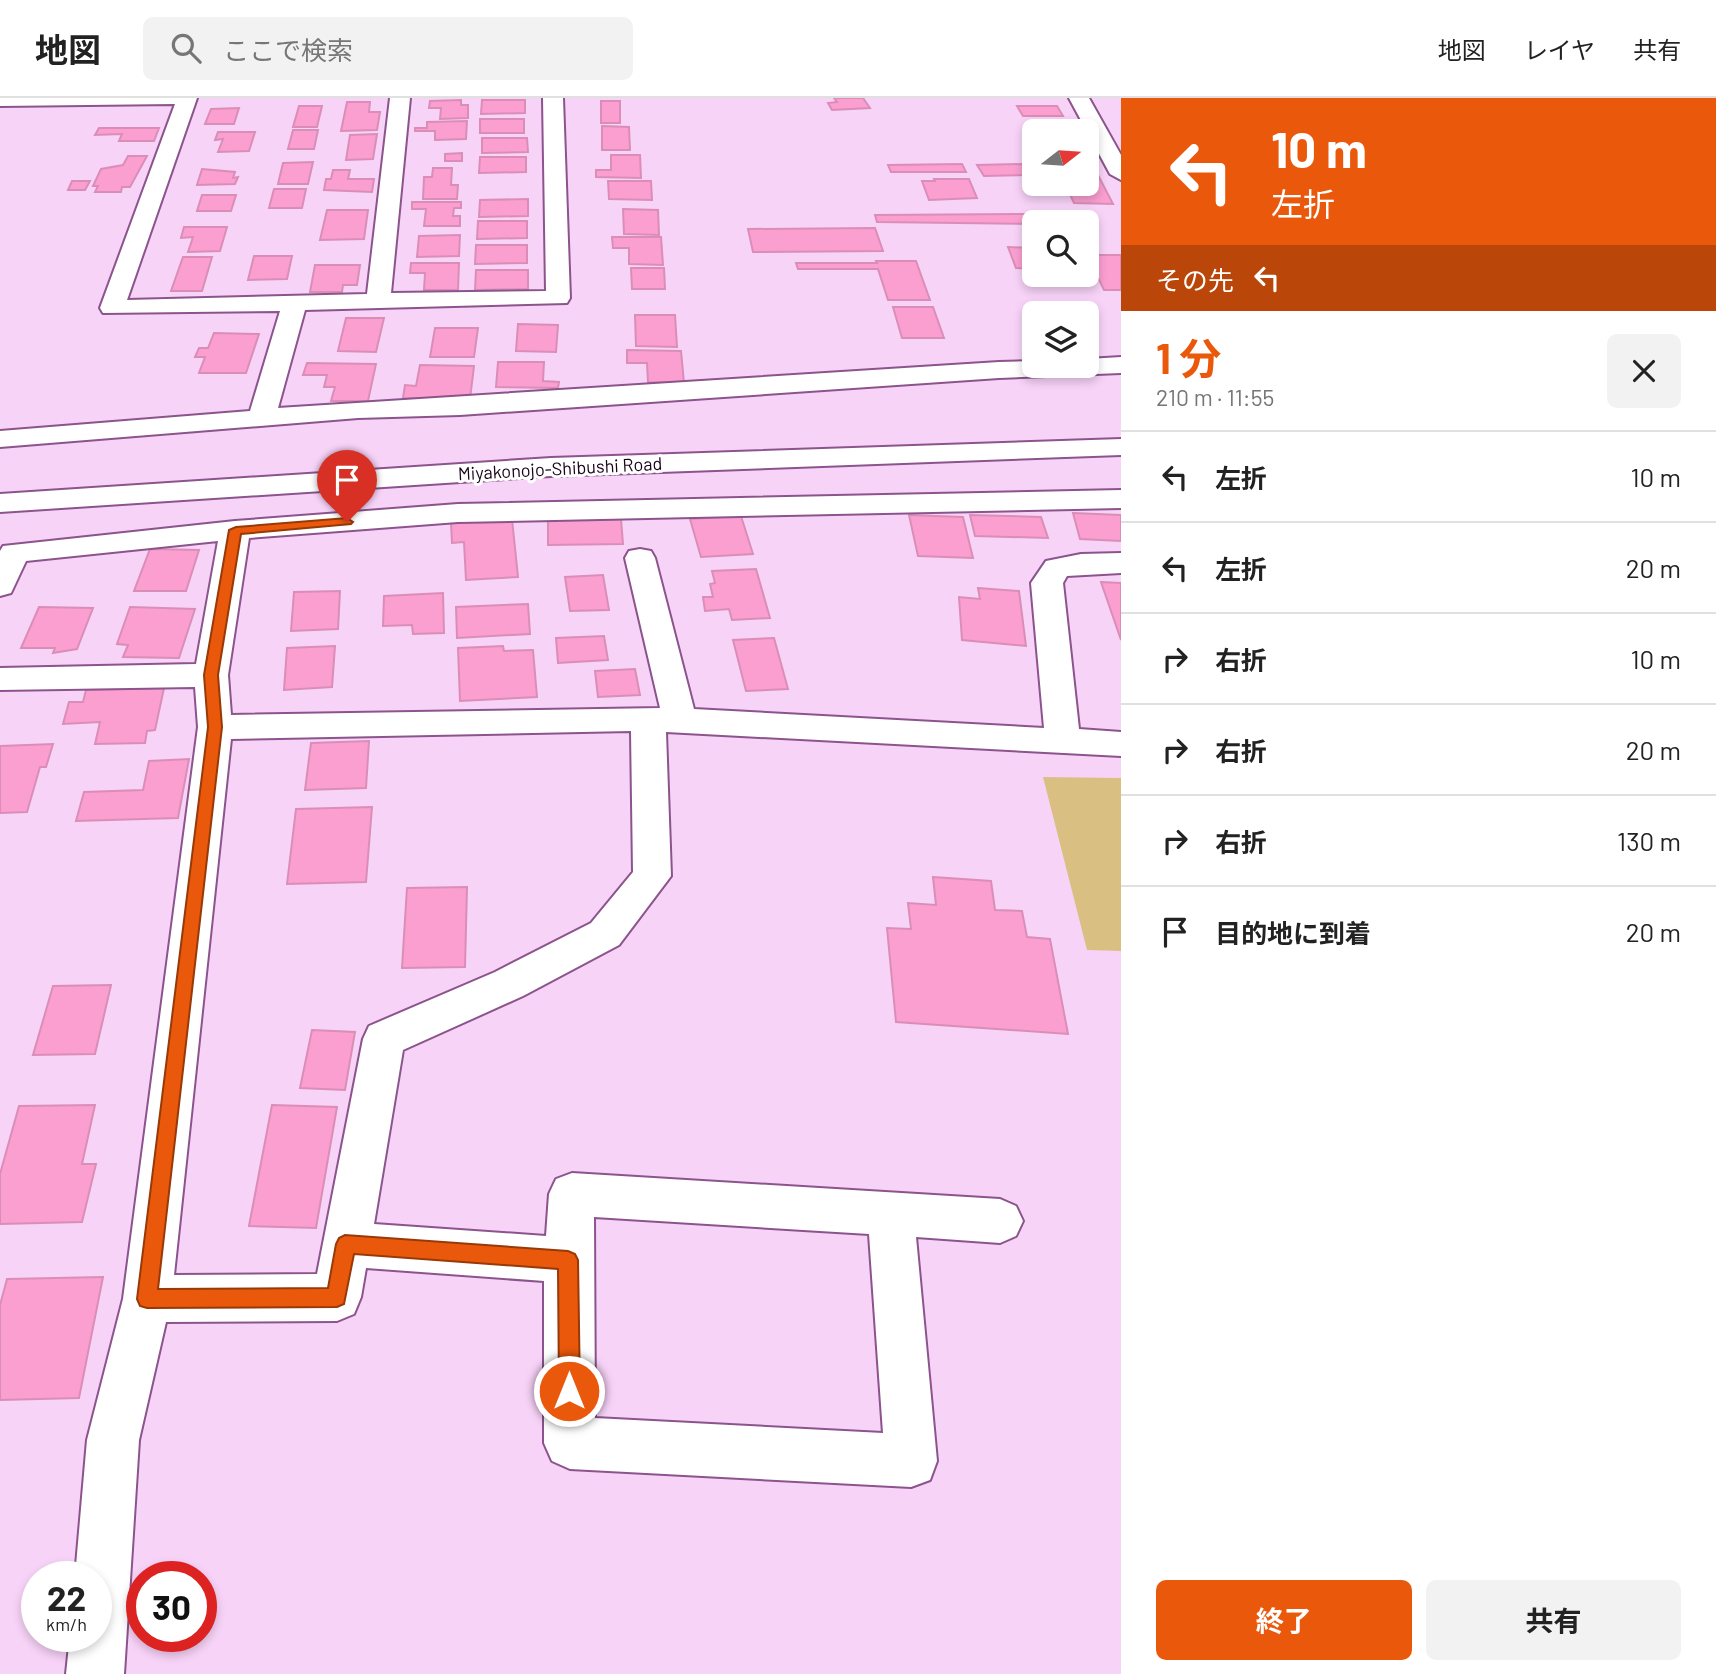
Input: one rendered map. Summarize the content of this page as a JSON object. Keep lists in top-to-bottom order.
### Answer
{
  "streets": {
    "main road": ["Miyakonojo-Shibushi Road"]
  },
  "north": "right",
  "page": {
    "header": "地図",
    "search": "ここで検索",
    "nav": ["地図", "レイヤ", "共有"],
    "turn": ["10 m", "左折"],
    "then": "その先",
    "heading": ["1 分", "210 m · 11:55"],
    "list": [
      {
        "name": "左折",
        "value": "10 m"
      },
      {
        "name": "左折",
        "value": "20 m"
      },
      {
        "name": "右折",
        "value": "10 m"
      },
      {
        "name": "右折",
        "value": "20 m"
      },
      {
        "name": "右折",
        "value": "130 m"
      },
      {
        "name": "目的地に到着",
        "value": "20 m"
      }
    ],
    "speed": "22 km/h",
    "limit": "30",
    "buttons": ["終了", "共有"]
  }
}
